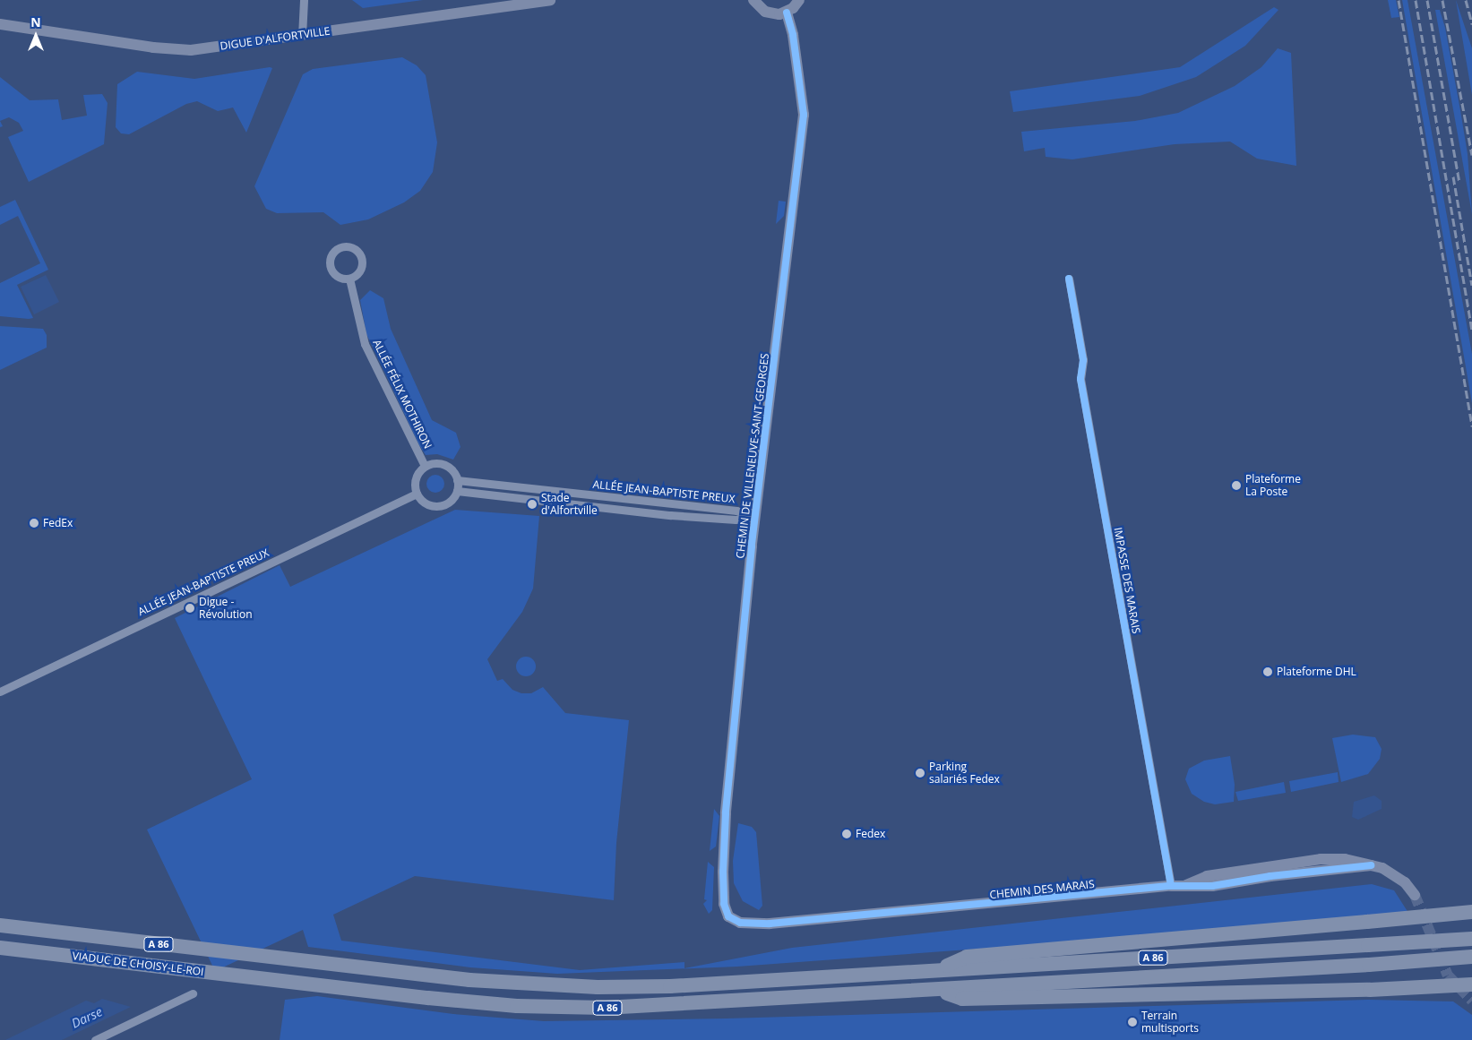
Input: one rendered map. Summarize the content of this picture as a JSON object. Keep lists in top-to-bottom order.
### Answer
{
  "streets": {
    "highway": ["A 86", "VIADUC DE CHOISY-LE-ROI"],
    "street": [
      "DIGUE D'ALFORTVILLE",
      "ALLÉE FÉLIX MOTHIRON",
      "CHEMIN DE VILLENEUVE-SAINT-GEORGES",
      "ALLÉE JEAN-BAPTISTE PREUX",
      "IMPASSE DES MARAIS",
      "CHEMIN DES MARAIS"
    ]
  },
  "crossings": [
    ["ALLÉE FÉLIX MOTHIRON", "ALLÉE JEAN-BAPTISTE PREUX"],
    ["CHEMIN DE VILLENEUVE-SAINT-GEORGES", "ALLÉE JEAN-BAPTISTE PREUX"],
    ["CHEMIN DE VILLENEUVE-SAINT-GEORGES", "CHEMIN DES MARAIS"],
    ["IMPASSE DES MARAIS", "CHEMIN DES MARAIS"],
    ["A 86", "VIADUC DE CHOISY-LE-ROI"]
  ],
  "water": ["Darse"],
  "places": [
    "Plateforme La Poste",
    "Stade d'Alfortville",
    "FedEx",
    "Digue - Révolution",
    "Plateforme DHL",
    "Parking salariés Fedex",
    "Fedex",
    "Terrain multisports"
  ],
  "north": "top"
}
